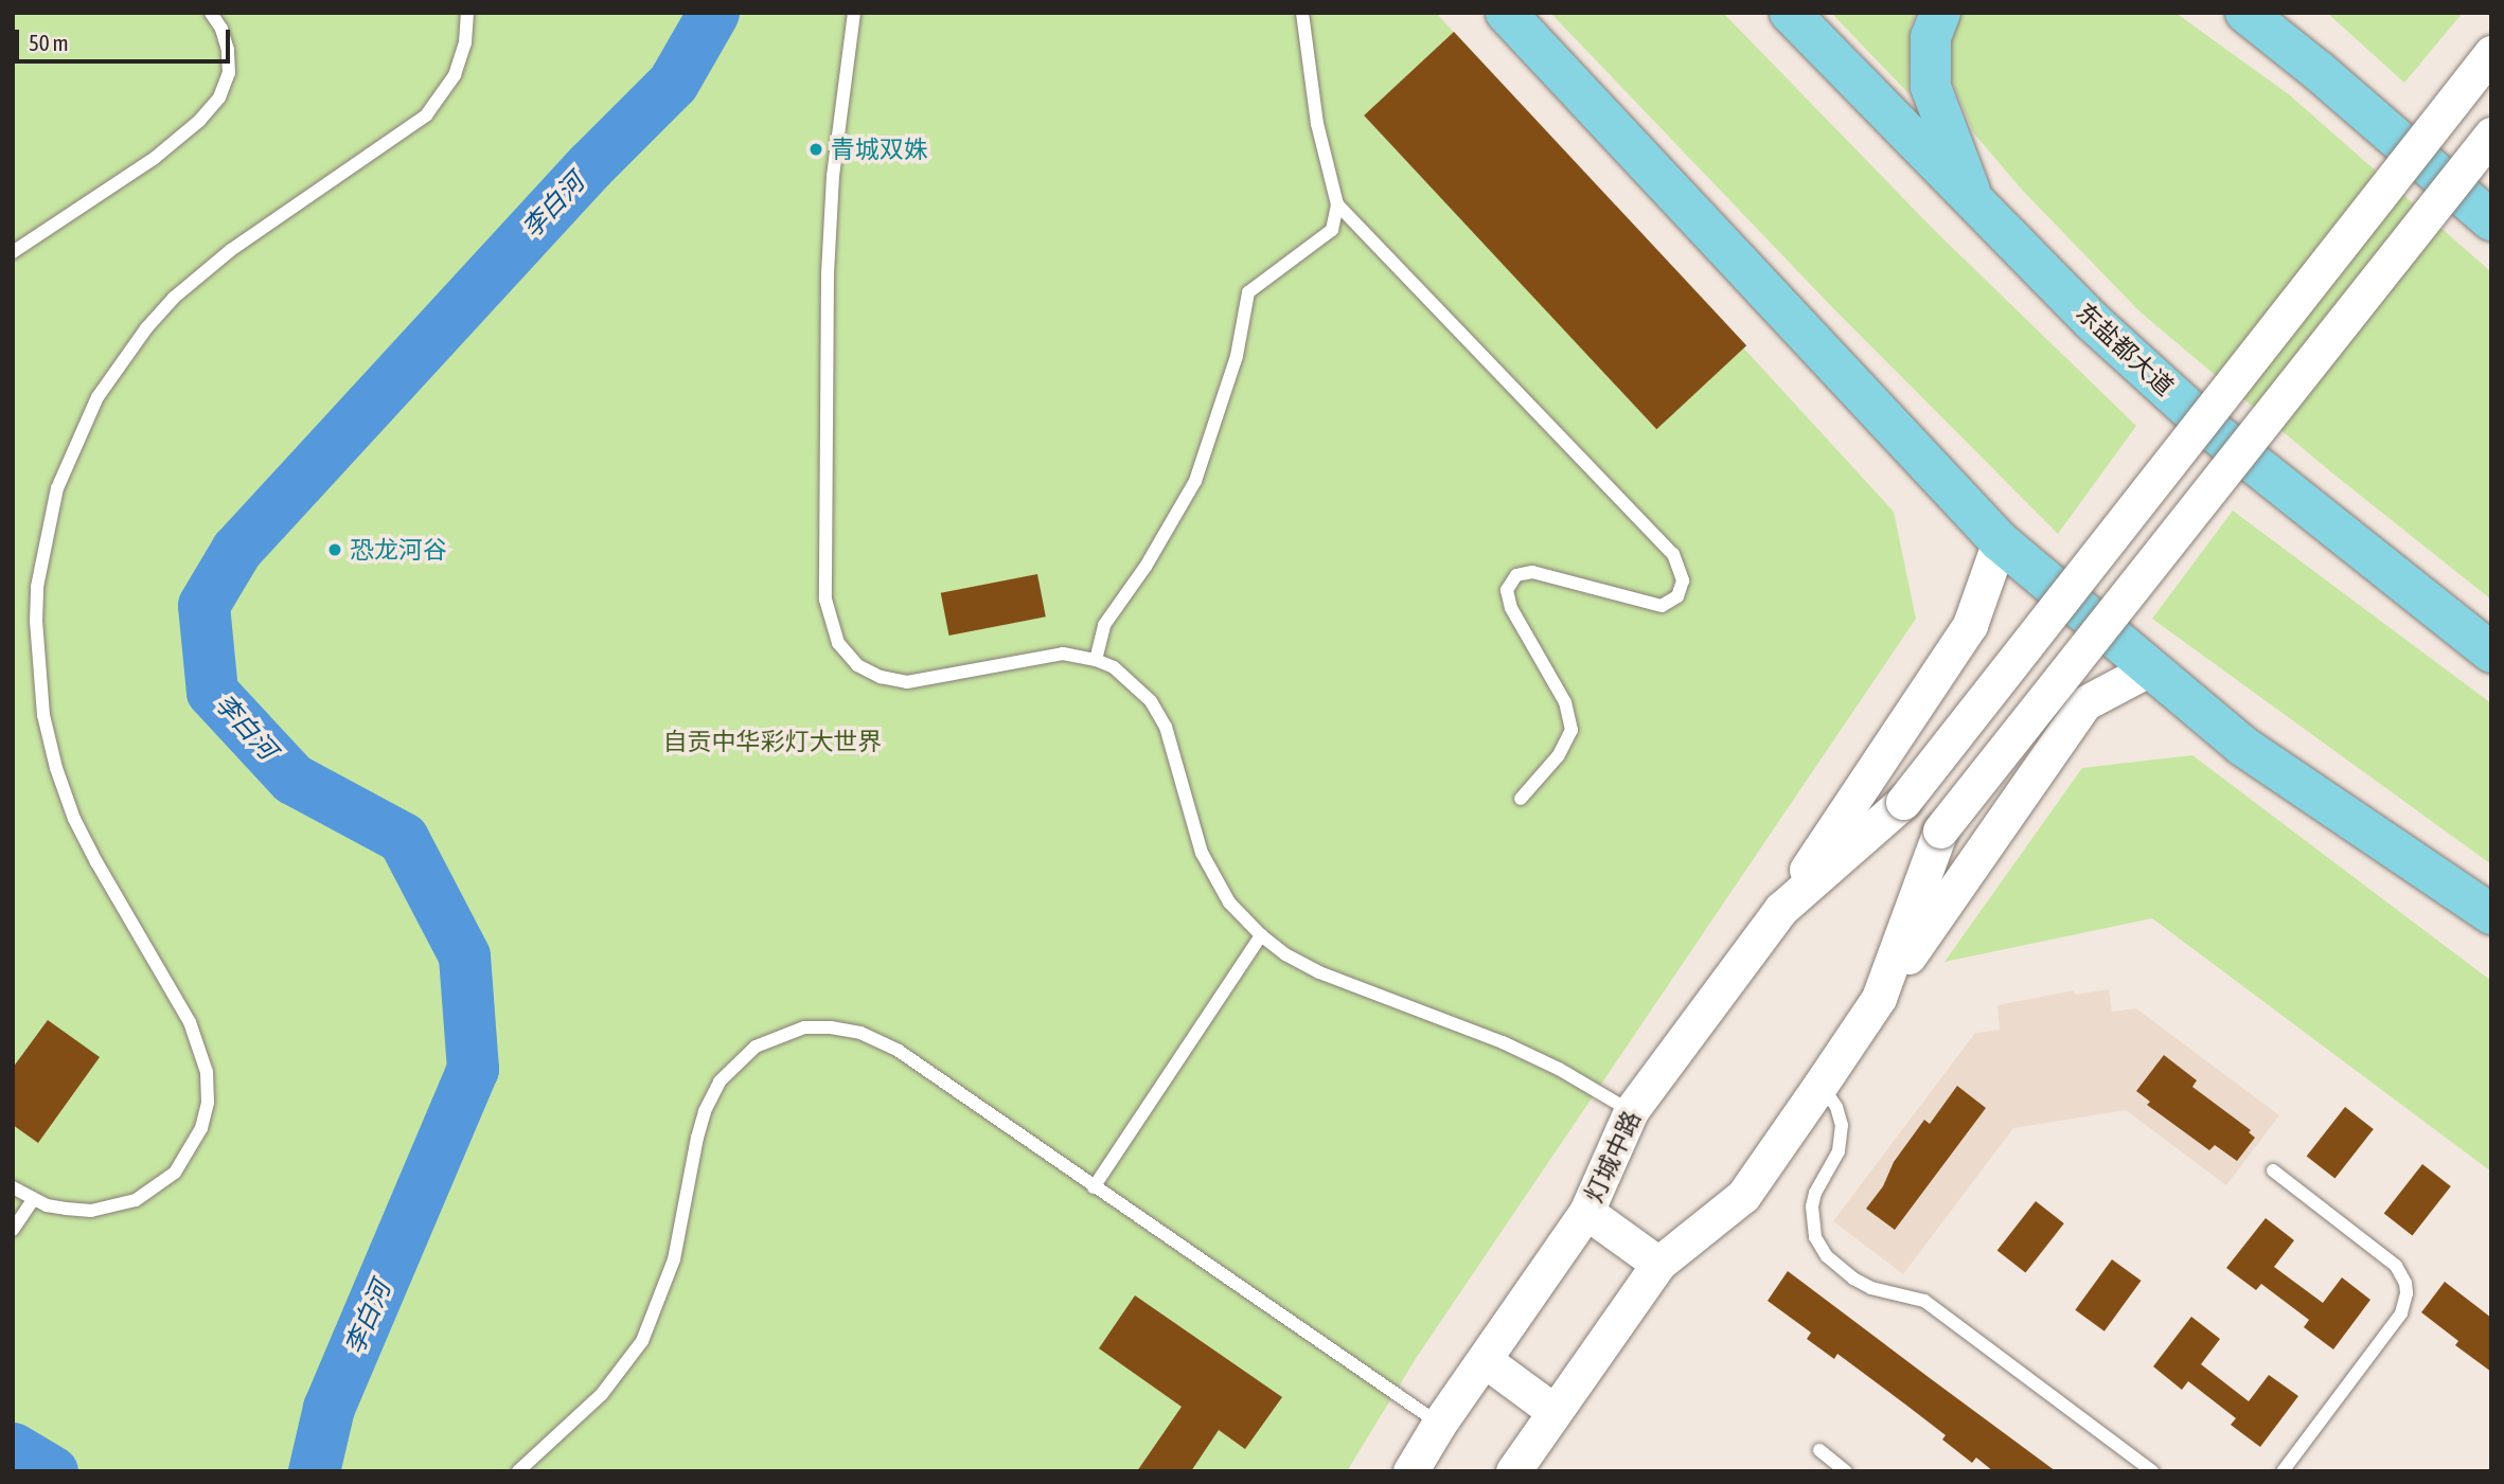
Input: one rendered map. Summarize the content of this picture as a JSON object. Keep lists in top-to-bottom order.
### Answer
{
  "streets": {
    "highway": ["东盐都大道"],
    "main road": ["灯城中路"]
  },
  "water": ["李白河"],
  "parks": ["自贡中华彩灯大世界"],
  "places": ["青城双姝", "恐龙河谷"],
  "scale_bar": "50 m"
}
